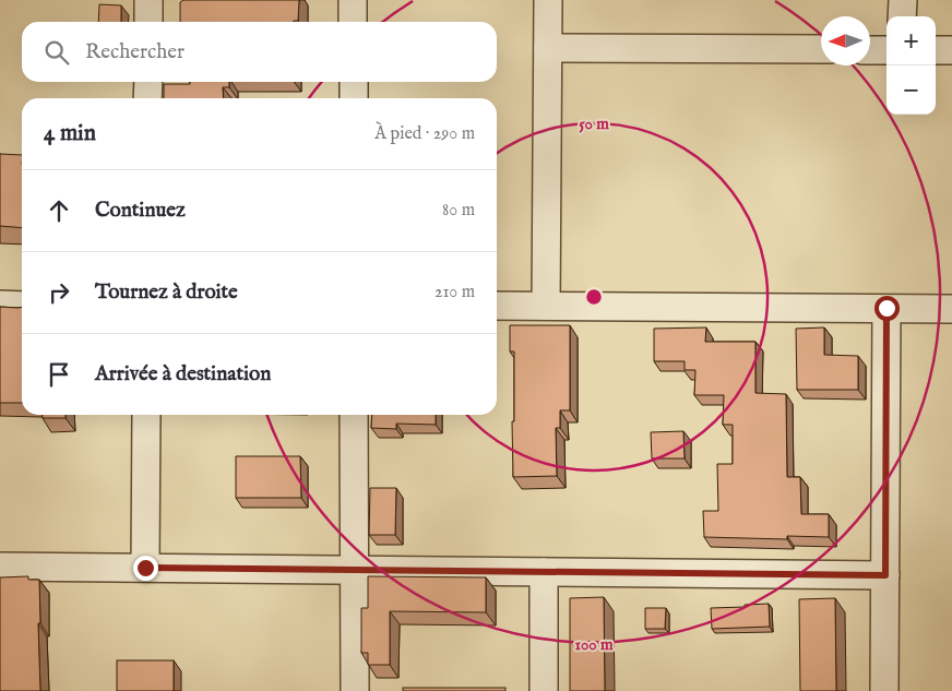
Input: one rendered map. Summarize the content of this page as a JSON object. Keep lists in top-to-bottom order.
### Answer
{
  "north": "left",
  "page": {
    "map_buttons": ["+", "−"],
    "search": "Rechercher",
    "heading": ["4 min", "À pied · 290 m"],
    "list": [
      ["Continuez", "80 m"],
      ["Tournez à droite", "210 m"],
      "Arrivée à destination"
    ]
  },
  "rings": ["50 m", "100 m"]
}
